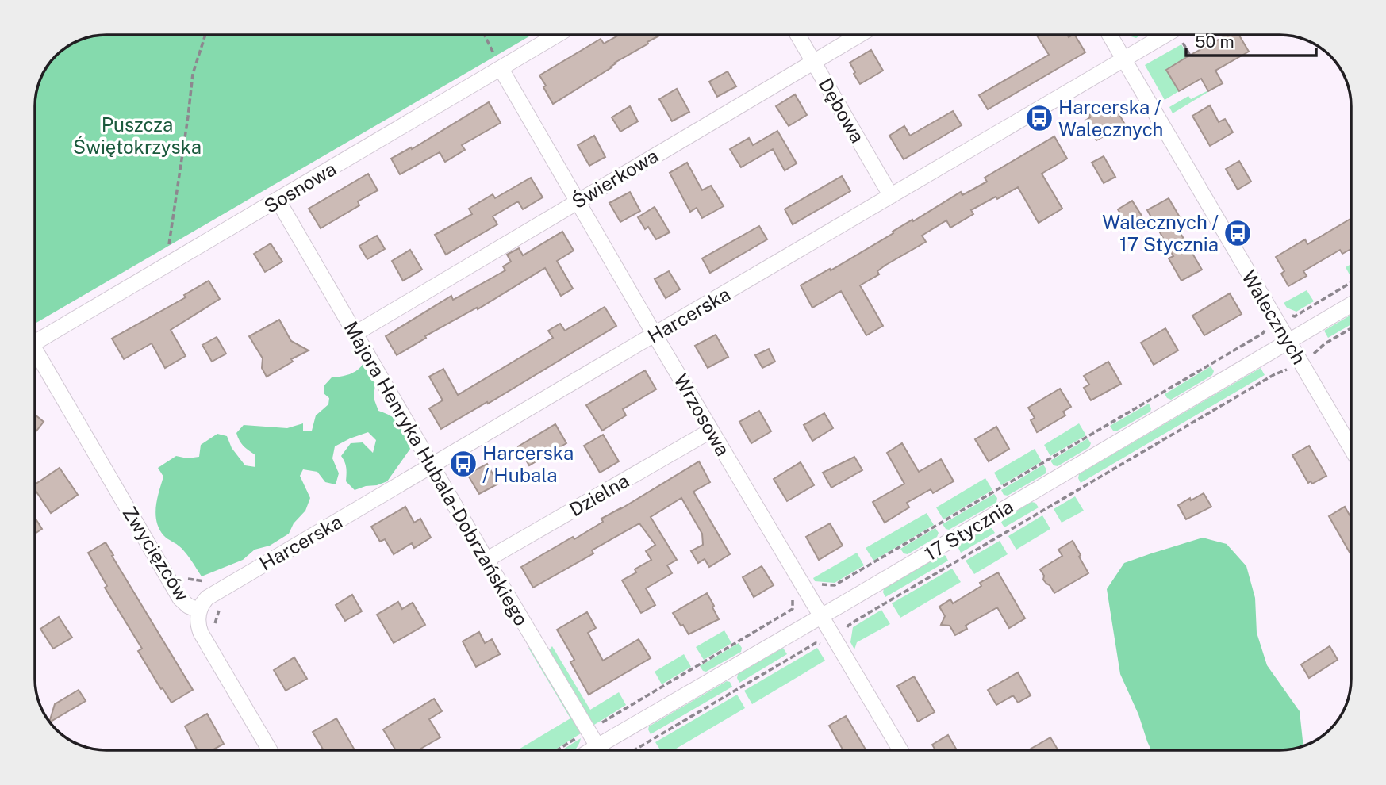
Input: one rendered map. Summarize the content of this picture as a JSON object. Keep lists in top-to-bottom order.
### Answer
{
  "streets": {
    "street": [
      "Dębowa",
      "Świerkowa",
      "Sosnowa",
      "Harcerska",
      "Walecznych",
      "Wrzosowa",
      "Majora Henryka Hubala-Dobrzańskiego",
      "Dzielna",
      "17 Stycznia",
      "Zwycięzców"
    ]
  },
  "crossings": [
    ["Dębowa", "Świerkowa"],
    ["Dębowa", "Harcerska"],
    ["Świerkowa", "Wrzosowa"],
    ["Świerkowa", "Majora Henryka Hubala-Dobrzańskiego"],
    ["Sosnowa", "Wrzosowa"],
    ["Sosnowa", "Majora Henryka Hubala-Dobrzańskiego"],
    ["Harcerska", "Walecznych"],
    ["Harcerska", "Wrzosowa"],
    ["Harcerska", "Majora Henryka Hubala-Dobrzańskiego"],
    ["Harcerska", "Zwycięzców"],
    ["Walecznych", "17 Stycznia"],
    ["Wrzosowa", "Dzielna"],
    ["Wrzosowa", "17 Stycznia"],
    ["Majora Henryka Hubala-Dobrzańskiego", "Dzielna"],
    ["Majora Henryka Hubala-Dobrzańskiego", "17 Stycznia"]
  ],
  "parks": ["Puszcza Świętokrzyska"],
  "places": {
    "bus stop": ["Harcerska / Walecznych", "Walecznych / 17 Stycznia", "Harcerska / Hubala"]
  },
  "scale_bar": "50 m"
}
